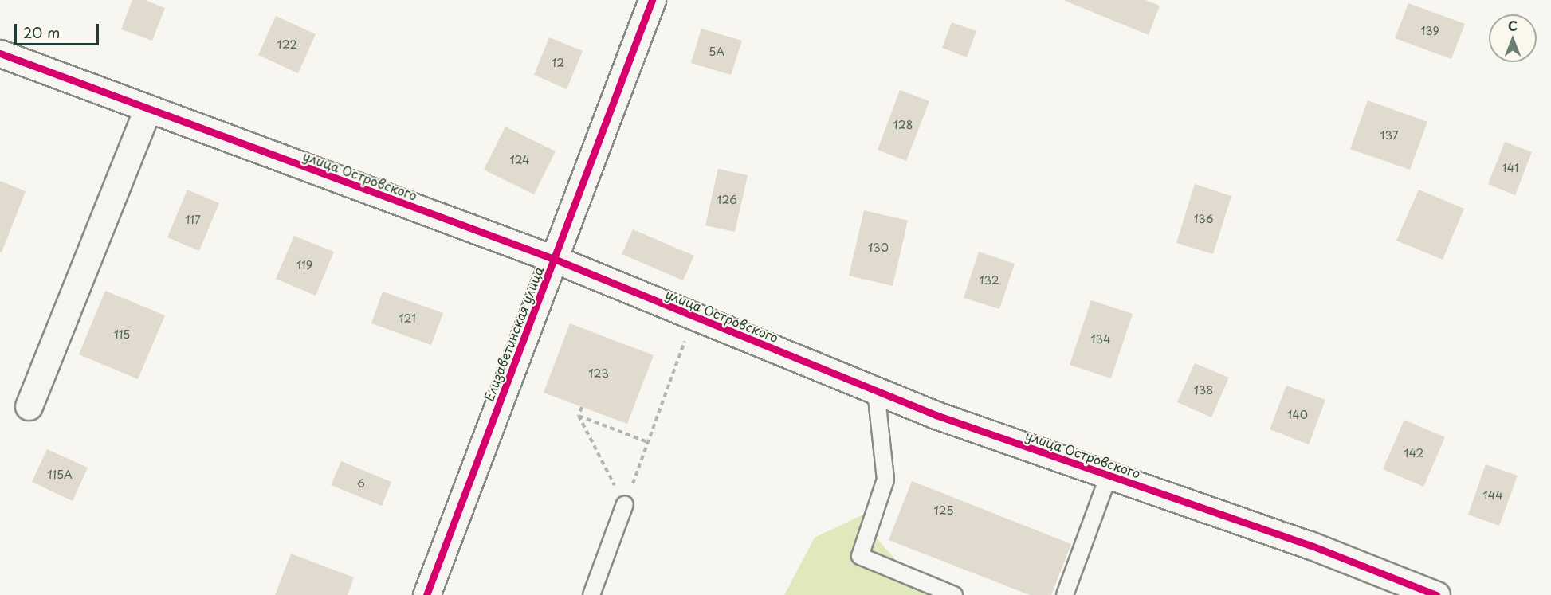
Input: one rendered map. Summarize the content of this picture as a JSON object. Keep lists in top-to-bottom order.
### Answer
{
  "streets": {
    "street": ["улица Островского", "Елизаветинская улица"]
  },
  "crossings": [
    ["улица Островского", "Елизаветинская улица"]
  ],
  "house_numbers": [
    "139",
    "122",
    "5А",
    "12",
    "128",
    "137",
    "124",
    "141",
    "126",
    "136",
    "117",
    "130",
    "119",
    "132",
    "121",
    "115",
    "134",
    "123",
    "138",
    "140",
    "142",
    "115А",
    "6",
    "144",
    "125"
  ],
  "scale_bar": "20 m",
  "north": "top"
}
